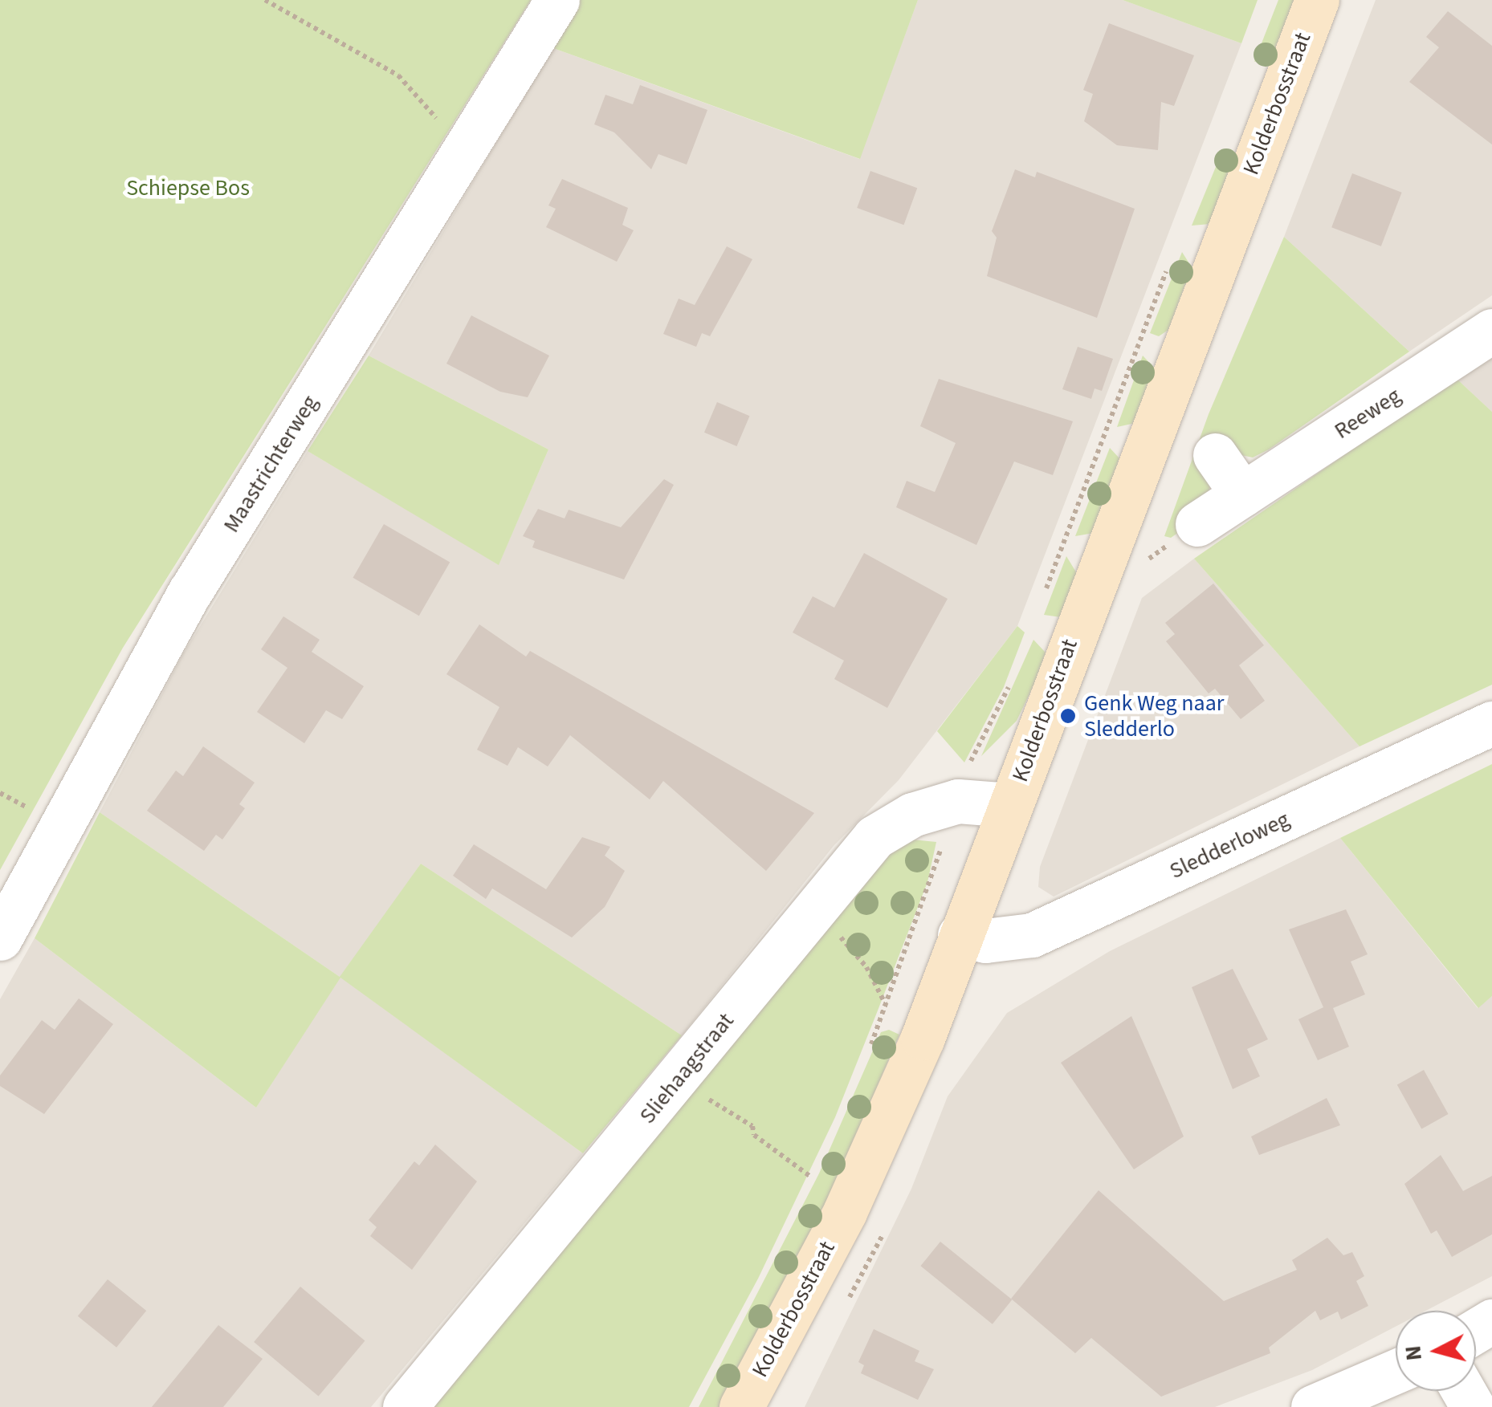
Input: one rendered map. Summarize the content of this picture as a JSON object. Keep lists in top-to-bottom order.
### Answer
{
  "streets": {
    "main road": ["Kolderbosstraat"],
    "street": [
      "Reeweg",
      "Maastrichterweg",
      "Sledderloweg",
      "Sliehaagstraat"
    ]
  },
  "crossings": [
    ["Kolderbosstraat", "Sledderloweg"],
    ["Kolderbosstraat", "Sliehaagstraat"]
  ],
  "parks": ["Schiepse Bos"],
  "places": ["Genk Weg naar Sledderlo"],
  "north": "left"
}
